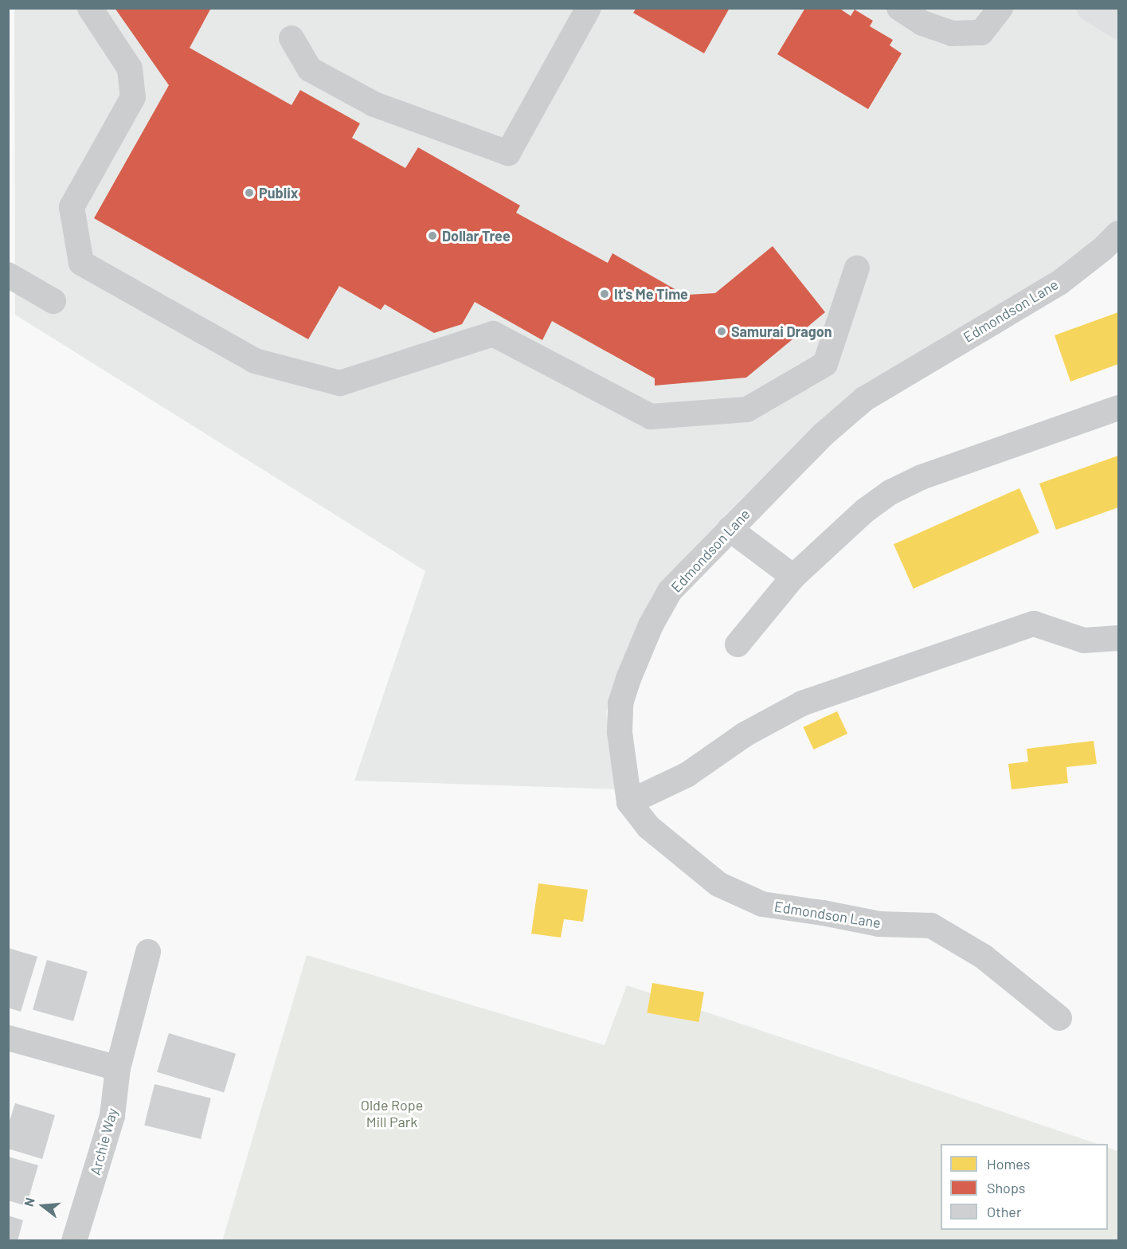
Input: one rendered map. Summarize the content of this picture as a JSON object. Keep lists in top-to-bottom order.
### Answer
{
  "streets": {
    "street": ["Edmondson Lane", "Archie Way"]
  },
  "parks": ["Olde Rope Mill Park"],
  "places": [
    "Publix",
    "Dollar Tree",
    "It's Me Time",
    "Samurai Dragon"
  ],
  "legend": ["Homes", "Shops", "Other"],
  "north": "left"
}
